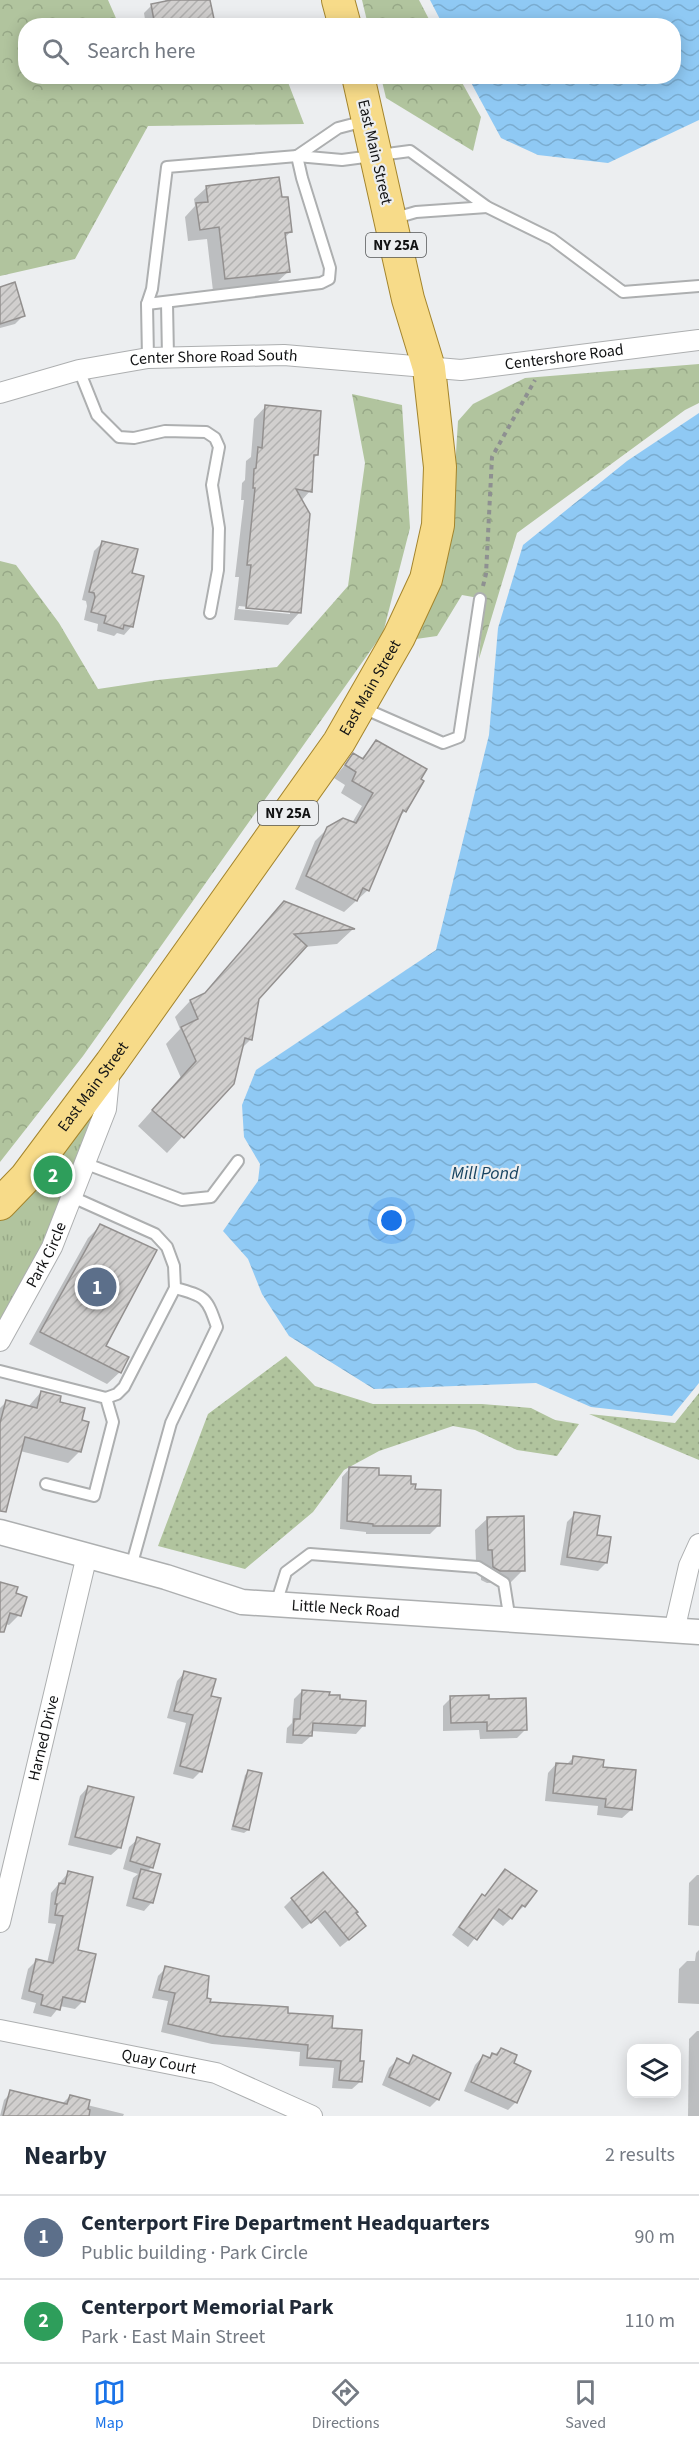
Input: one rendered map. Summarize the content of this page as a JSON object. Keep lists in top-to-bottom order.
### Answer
{
  "streets": {
    "main road": ["East Main Street", "NY 25A"],
    "street": [
      "Centershore Road",
      "Center Shore Road South",
      "Park Circle",
      "Little Neck Road",
      "Harned Drive",
      "Quay Court"
    ]
  },
  "crossings": [
    ["East Main Street", "Centershore Road"],
    ["East Main Street", "Center Shore Road South"],
    ["East Main Street", "Park Circle"],
    ["Centershore Road", "Center Shore Road South"],
    ["Little Neck Road", "Harned Drive"]
  ],
  "water": ["Mill Pond"],
  "page": {
    "search": "Search here",
    "pins": ["2", "1"],
    "heading": ["Nearby", "2 results"],
    "list": [
      {
        "mark": "1",
        "name": "Centerport Fire Department Headquarters",
        "note": "Public building · Park Circle",
        "value": "90 m"
      },
      {
        "mark": "2",
        "name": "Centerport Memorial Park",
        "note": "Park · East Main Street",
        "value": "110 m"
      }
    ],
    "nav": ["Map", "Directions", "Saved"]
  }
}
